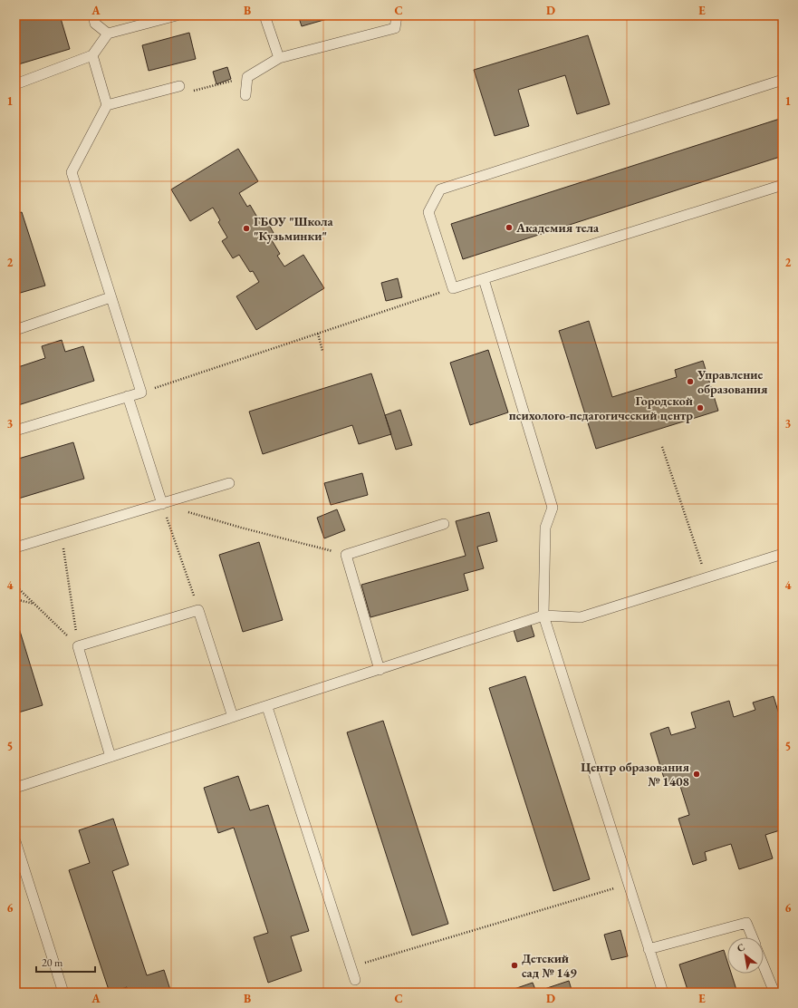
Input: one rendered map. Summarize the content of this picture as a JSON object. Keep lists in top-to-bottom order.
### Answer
{
  "places": [
    "Академия тела",
    "ГБОУ \"Школа \"Кузьминки\"",
    "Управление образования",
    "Городской психолого-педагогический центр",
    "Центр образования № 1408",
    "Детский сад № 149"
  ],
  "scale_bar": "20 m",
  "north": "top left",
  "grid": {
    "columns": [
      "A",
      "B",
      "C",
      "D",
      "E"
    ],
    "rows": [
      "1",
      "2",
      "3",
      "4",
      "5",
      "6"
    ]
  }
}
